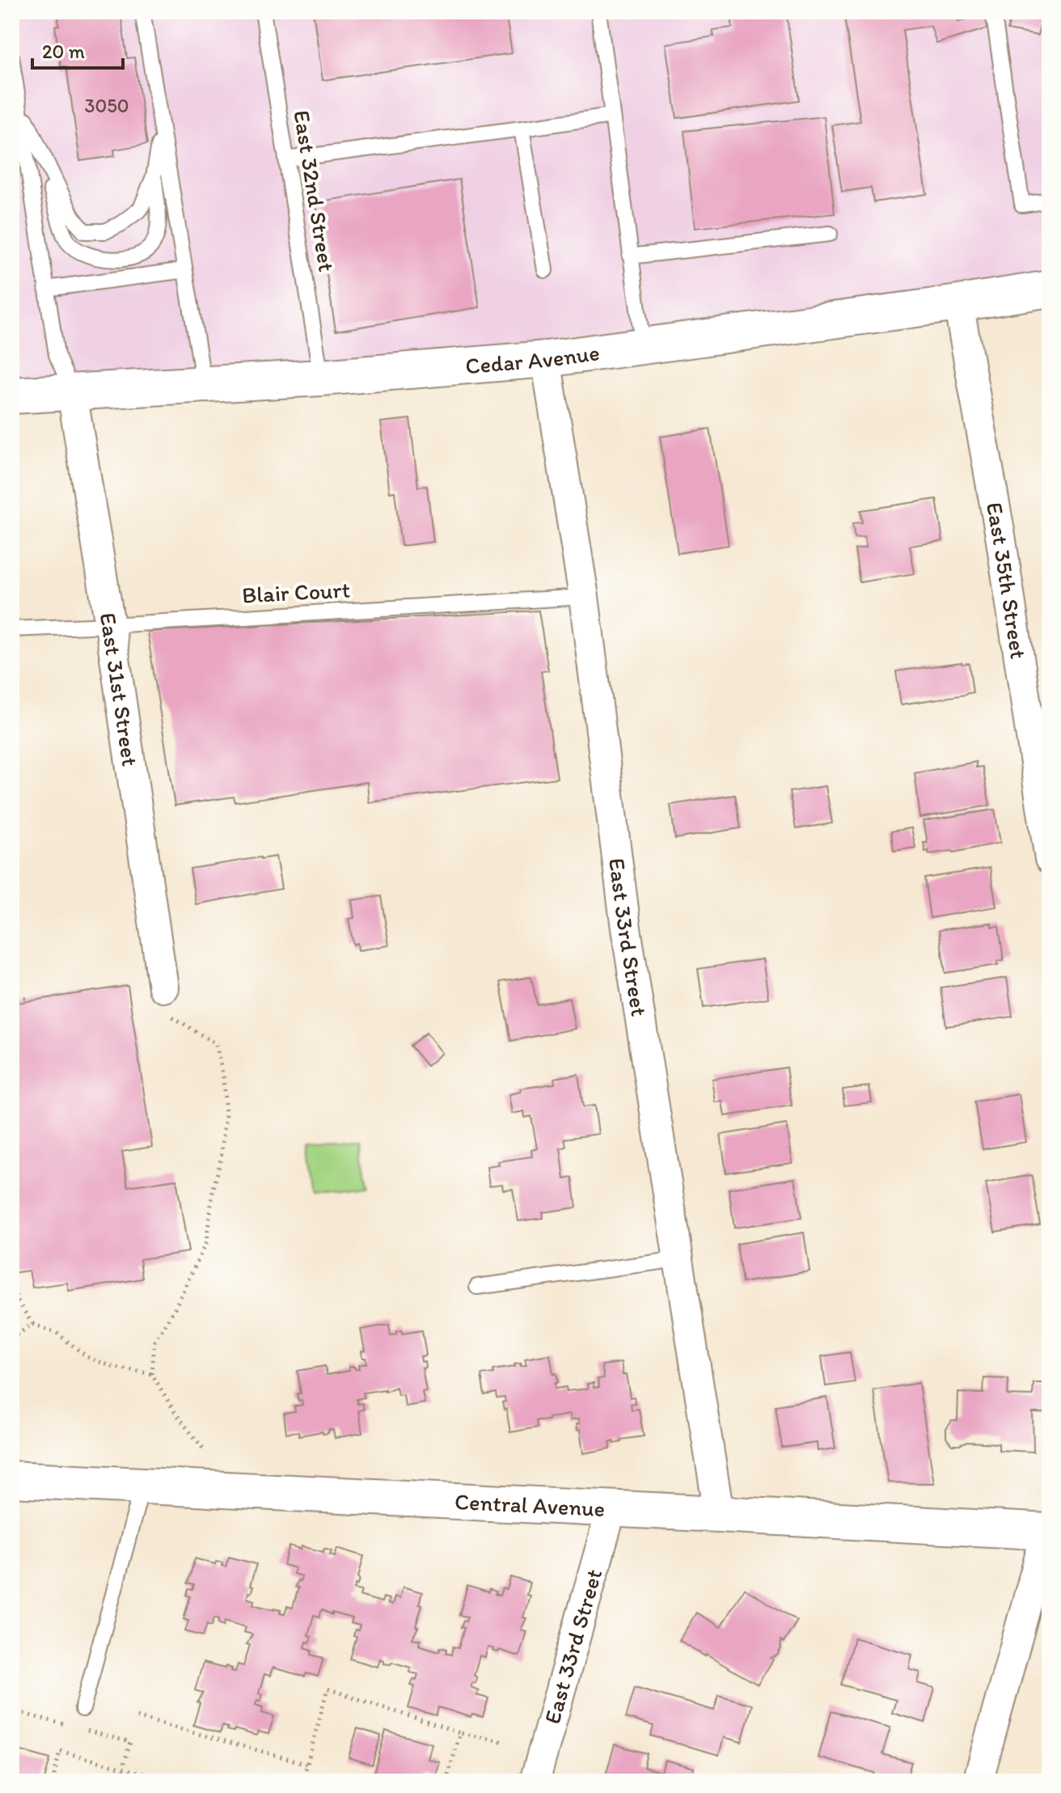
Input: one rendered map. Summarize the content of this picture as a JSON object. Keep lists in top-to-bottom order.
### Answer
{
  "streets": {
    "street": [
      "Cedar Avenue",
      "East 35th Street",
      "East 31st Street",
      "East 33rd Street",
      "Central Avenue"
    ],
    "lane": ["East 32nd Street", "Blair Court"]
  },
  "crossings": [
    ["East 32nd Street", "Cedar Avenue"],
    ["Cedar Avenue", "East 35th Street"],
    ["Cedar Avenue", "East 31st Street"],
    ["Cedar Avenue", "East 33rd Street"],
    ["Blair Court", "East 31st Street"],
    ["Blair Court", "East 33rd Street"],
    ["East 33rd Street", "Central Avenue"]
  ],
  "house_numbers": ["3050"],
  "scale_bar": "20 m"
}
